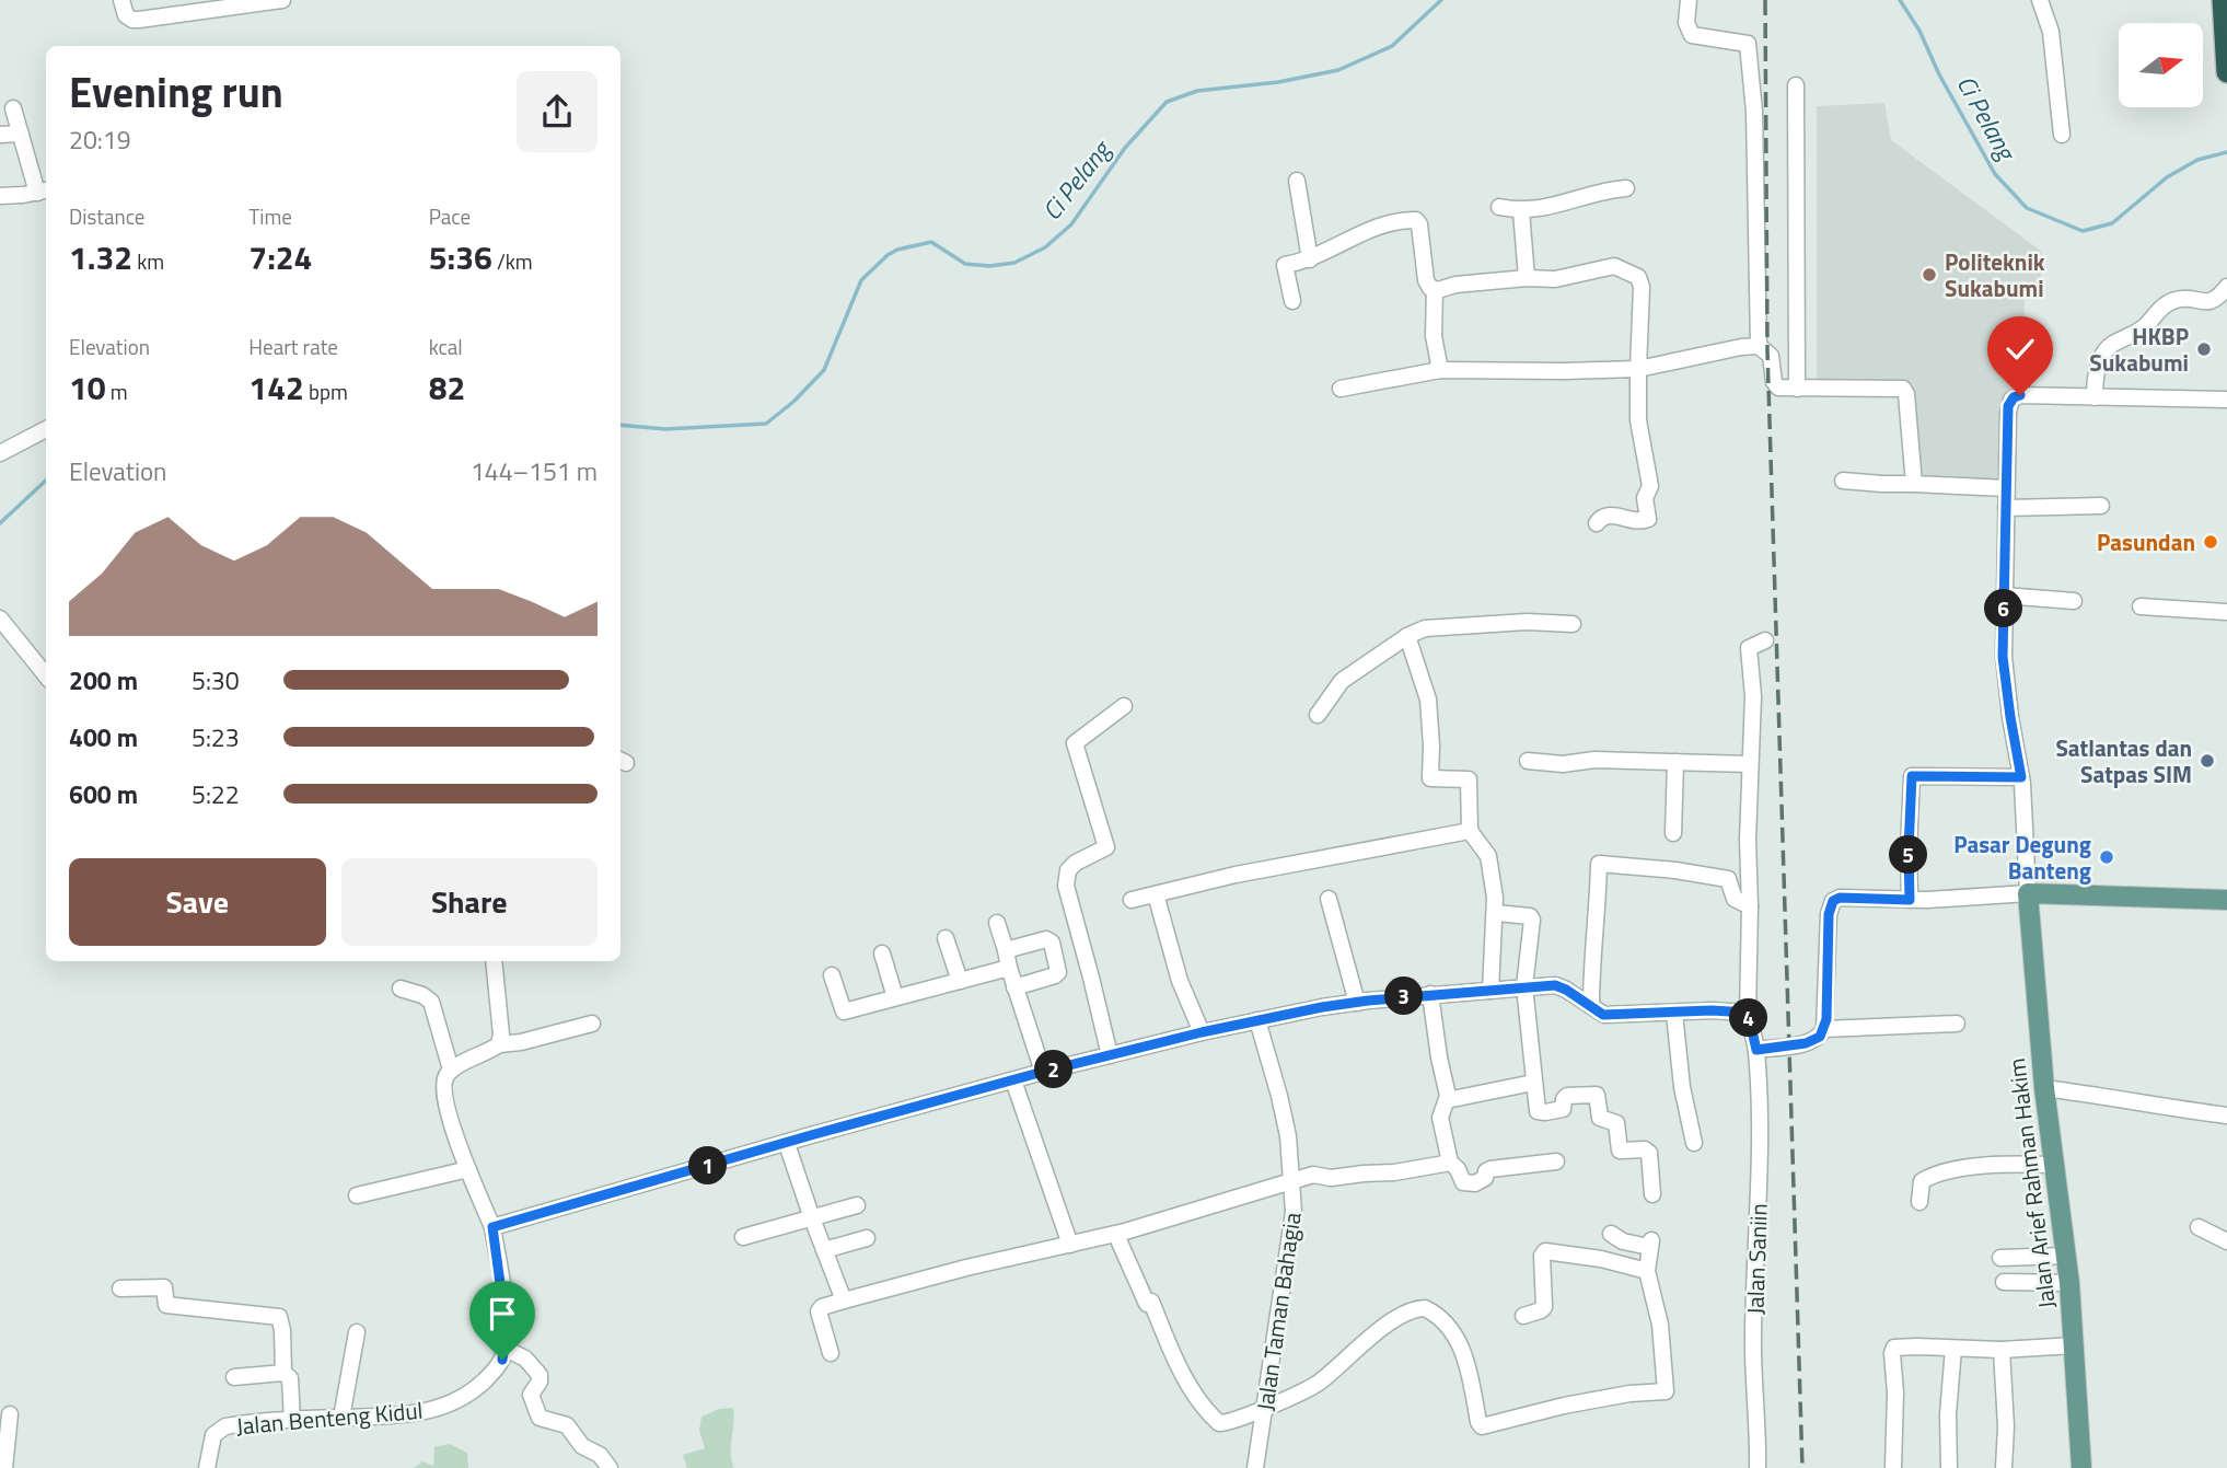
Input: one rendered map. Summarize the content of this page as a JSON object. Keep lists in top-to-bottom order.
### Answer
{
  "streets": {
    "main road": ["Jalan Arief Rahman Hakim"],
    "street": ["Jalan Saniin", "Jalan Taman Bahagia", "Jalan Benteng Kidul"]
  },
  "water": ["Ci Pelang"],
  "places": [
    "Politeknik Sukabumi",
    "HKBP Sukabumi",
    "Pasundan",
    "Satlantas dan Satpas SIM",
    "Pasar Degung Banteng"
  ],
  "north": "right",
  "page": {
    "heading": ["Evening run", "20:19"],
    "stats": [
      ["Distance", "1.32 km"],
      ["Time", "7:24"],
      ["Pace", "5:36 /km"],
      ["Elevation", "10 m"],
      ["Heart rate", "142 bpm"],
      ["kcal", "82"]
    ],
    "chart": ["Elevation", "144–151 m"],
    "pins": [
      "6",
      "5",
      "3",
      "4",
      "2",
      "1"
    ],
    "list": [
      {
        "name": "200 m",
        "note": "5:30"
      },
      {
        "name": "400 m",
        "note": "5:23"
      },
      {
        "name": "600 m",
        "note": "5:22"
      }
    ],
    "buttons": ["Save", "Share"]
  }
}
